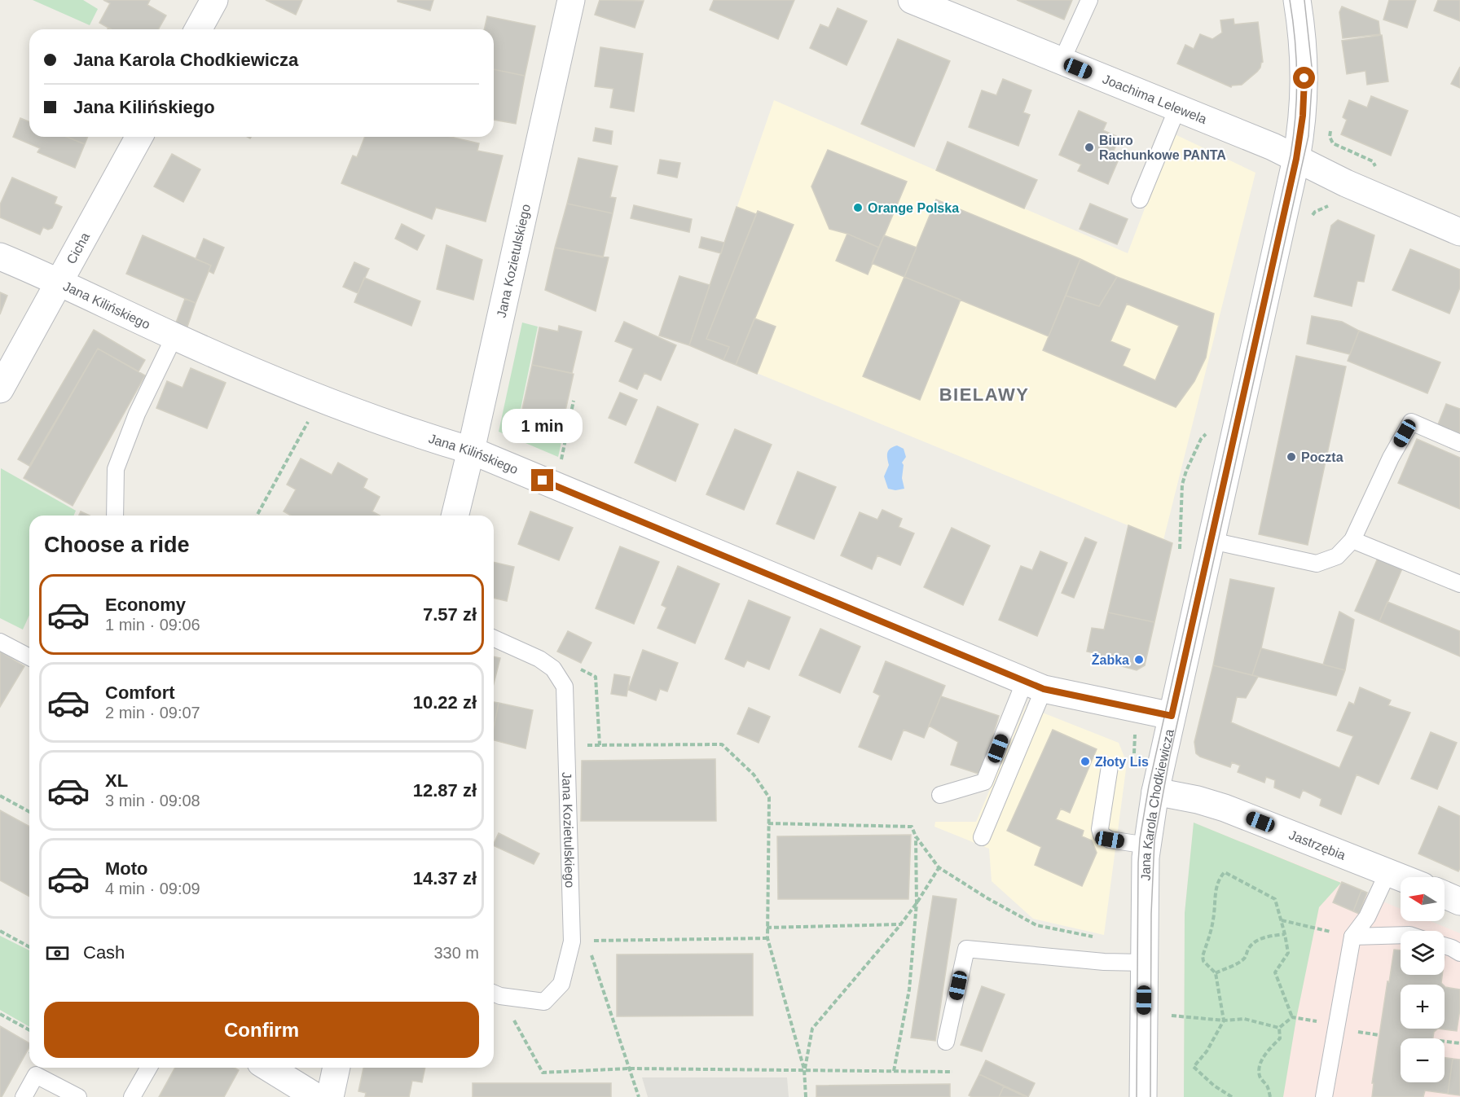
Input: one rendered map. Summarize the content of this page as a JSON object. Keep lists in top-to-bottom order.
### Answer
{
  "streets": {
    "street": [
      "Joachima Lelewela",
      "Cicha",
      "Jana Kozietulskiego",
      "Jana Kilińskiego",
      "Jana Karola Chodkiewicza",
      "Jastrzębia"
    ]
  },
  "crossings": [
    ["Joachima Lelewela", "Jana Karola Chodkiewicza"],
    ["Cicha", "Jana Kilińskiego"],
    ["Jana Kozietulskiego", "Jana Kilińskiego"],
    ["Jana Kilińskiego", "Jana Karola Chodkiewicza"],
    ["Jana Karola Chodkiewicza", "Jastrzębia"]
  ],
  "districts": ["BIELAWY"],
  "places": [
    "Biuro Rachunkowe PANTA",
    "Orange Polska",
    "Poczta",
    "Żabka",
    "Złoty Lis"
  ],
  "north": "left",
  "page": {
    "banner": ["Jana Karola Chodkiewicza", "Jana Kilińskiego"],
    "bubble": "1 min",
    "heading": "Choose a ride",
    "list": [
      {
        "name": "Economy",
        "note": "1 min · 09:06",
        "value": "7.57 zł"
      },
      {
        "name": "Comfort",
        "note": "2 min · 09:07",
        "value": "10.22 zł"
      },
      {
        "name": "XL",
        "note": "3 min · 09:08",
        "value": "12.87 zł"
      },
      {
        "name": "Moto",
        "note": "4 min · 09:09",
        "value": "14.37 zł"
      }
    ],
    "map_buttons": ["+", "−"],
    "pay": ["Cash", "330 m"],
    "buttons": "Confirm"
  }
}
